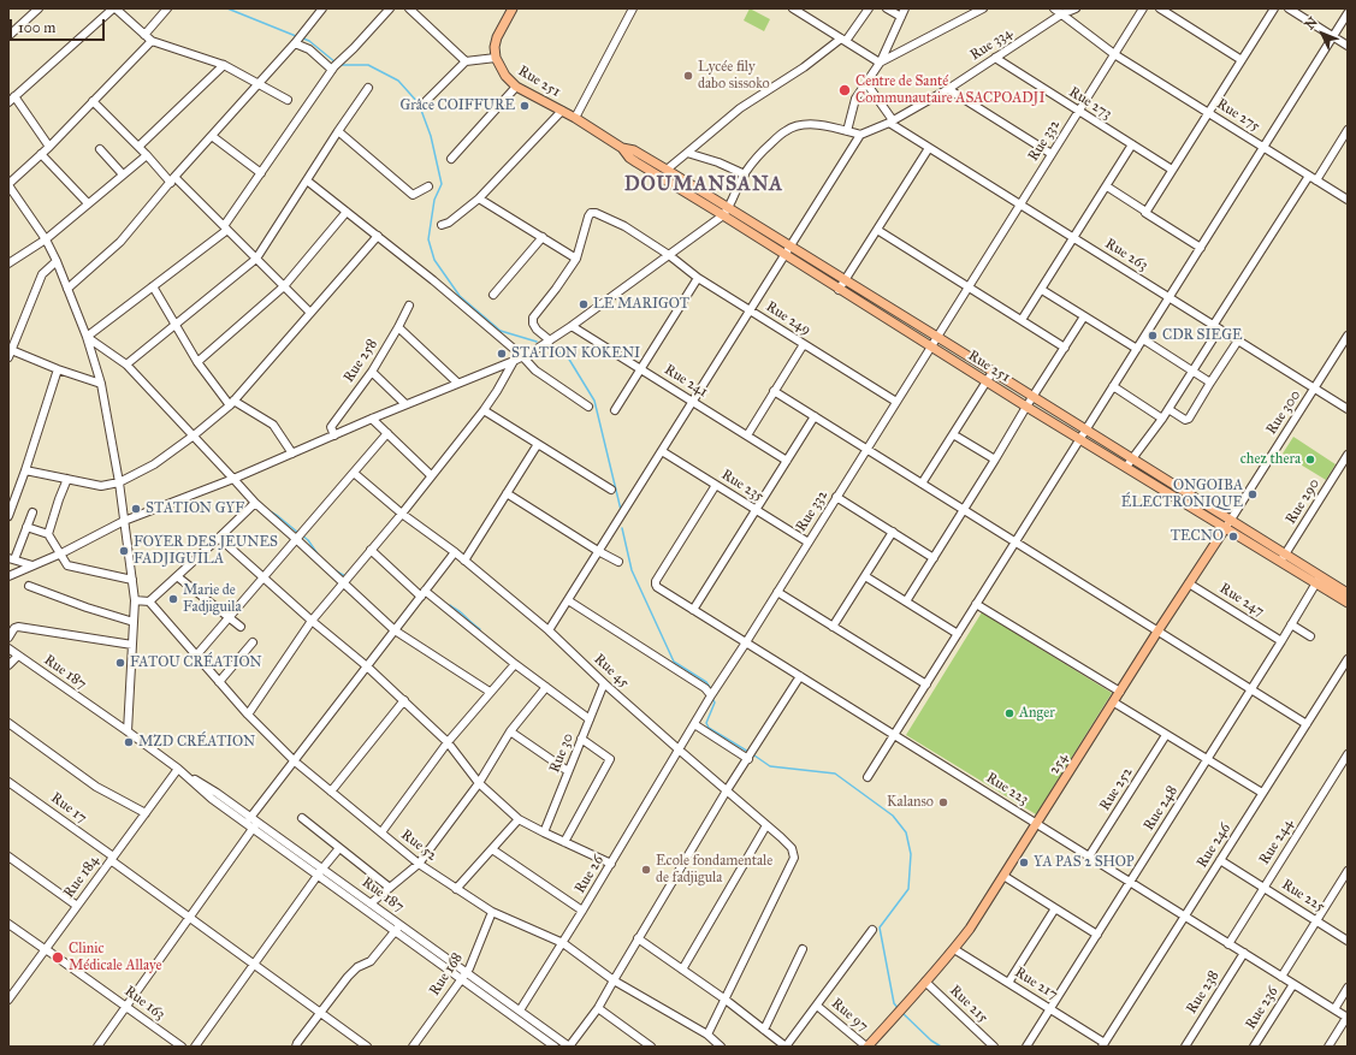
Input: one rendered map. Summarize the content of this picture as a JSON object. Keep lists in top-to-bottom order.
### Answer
{
  "streets": {
    "main road": ["Rue 251", "254"],
    "street": [
      "Rue 334",
      "Rue 273",
      "Rue 275",
      "Rue 332",
      "Rue 263",
      "Rue 249",
      "Rue 258",
      "Rue 241",
      "Rue 300",
      "Rue 235",
      "Rue 290",
      "Rue 247",
      "Rue 45",
      "Rue 187",
      "Rue 30",
      "Rue 223",
      "Rue 252",
      "Rue 17",
      "Rue 248",
      "Rue 244",
      "Rue 52",
      "Rue 246",
      "Rue 26",
      "Rue 184",
      "Rue 225",
      "Rue 168",
      "Rue 217",
      "Rue 238",
      "Rue 163",
      "Rue 215",
      "Rue 236",
      "Rue 97"
    ]
  },
  "crossings": [
    ["Rue 334", "Rue 273"],
    ["Rue 334", "Rue 275"],
    ["Rue 334", "Rue 263"],
    ["Rue 251", "Rue 332"],
    ["Rue 251", "Rue 300"],
    ["Rue 251", "Rue 290"],
    ["Rue 251", "254"],
    ["Rue 251", "Rue 248"],
    ["Rue 273", "Rue 332"],
    ["Rue 275", "Rue 332"],
    ["Rue 332", "Rue 263"],
    ["Rue 332", "Rue 249"],
    ["Rue 332", "Rue 235"],
    ["Rue 332", "Rue 45"],
    ["Rue 332", "Rue 223"],
    ["Rue 332", "Rue 26"],
    ["Rue 263", "Rue 300"],
    ["Rue 300", "254"],
    ["Rue 235", "Rue 223"],
    ["Rue 247", "254"],
    ["Rue 247", "Rue 248"],
    ["Rue 45", "Rue 30"],
    ["Rue 45", "Rue 26"],
    ["Rue 187", "Rue 26"],
    ["Rue 187", "Rue 184"],
    ["Rue 187", "Rue 168"],
    ["254", "Rue 223"],
    ["254", "Rue 217"],
    ["254", "Rue 215"],
    ["254", "Rue 97"],
    ["Rue 223", "Rue 252"],
    ["Rue 223", "Rue 248"],
    ["Rue 223", "Rue 244"],
    ["Rue 223", "Rue 246"],
    ["Rue 223", "Rue 238"],
    ["Rue 223", "Rue 236"],
    ["Rue 17", "Rue 184"],
    ["Rue 248", "Rue 217"],
    ["Rue 244", "Rue 225"],
    ["Rue 52", "Rue 26"],
    ["Rue 52", "Rue 168"],
    ["Rue 246", "Rue 225"],
    ["Rue 246", "Rue 217"],
    ["Rue 184", "Rue 163"]
  ],
  "districts": ["DOUMANSANA"],
  "places": [
    "Lycée fily dabo sissoko",
    "Centre de Santé Communautaire ASACPOADJI",
    "Grâce COIFFURE",
    "LE MARIGOT",
    "CDR SIEGE",
    "STATION KOKENI",
    "chez thera",
    "ONGOIBA ÉLECTRONIQUE",
    "STATION GYF",
    "TECNO",
    "FOYER DES JEUNES FADJIGUILA",
    "Marie de Fadjiguila",
    "FATOU CRÉATION",
    "Anger",
    "MZD CRÉATION",
    "Kalanso",
    "YA PAS 2 SHOP",
    "Ecole fondamentale de fadjigula",
    "Clinic Médicale Allaye"
  ],
  "scale_bar": "100 m",
  "north": "top left"
}
